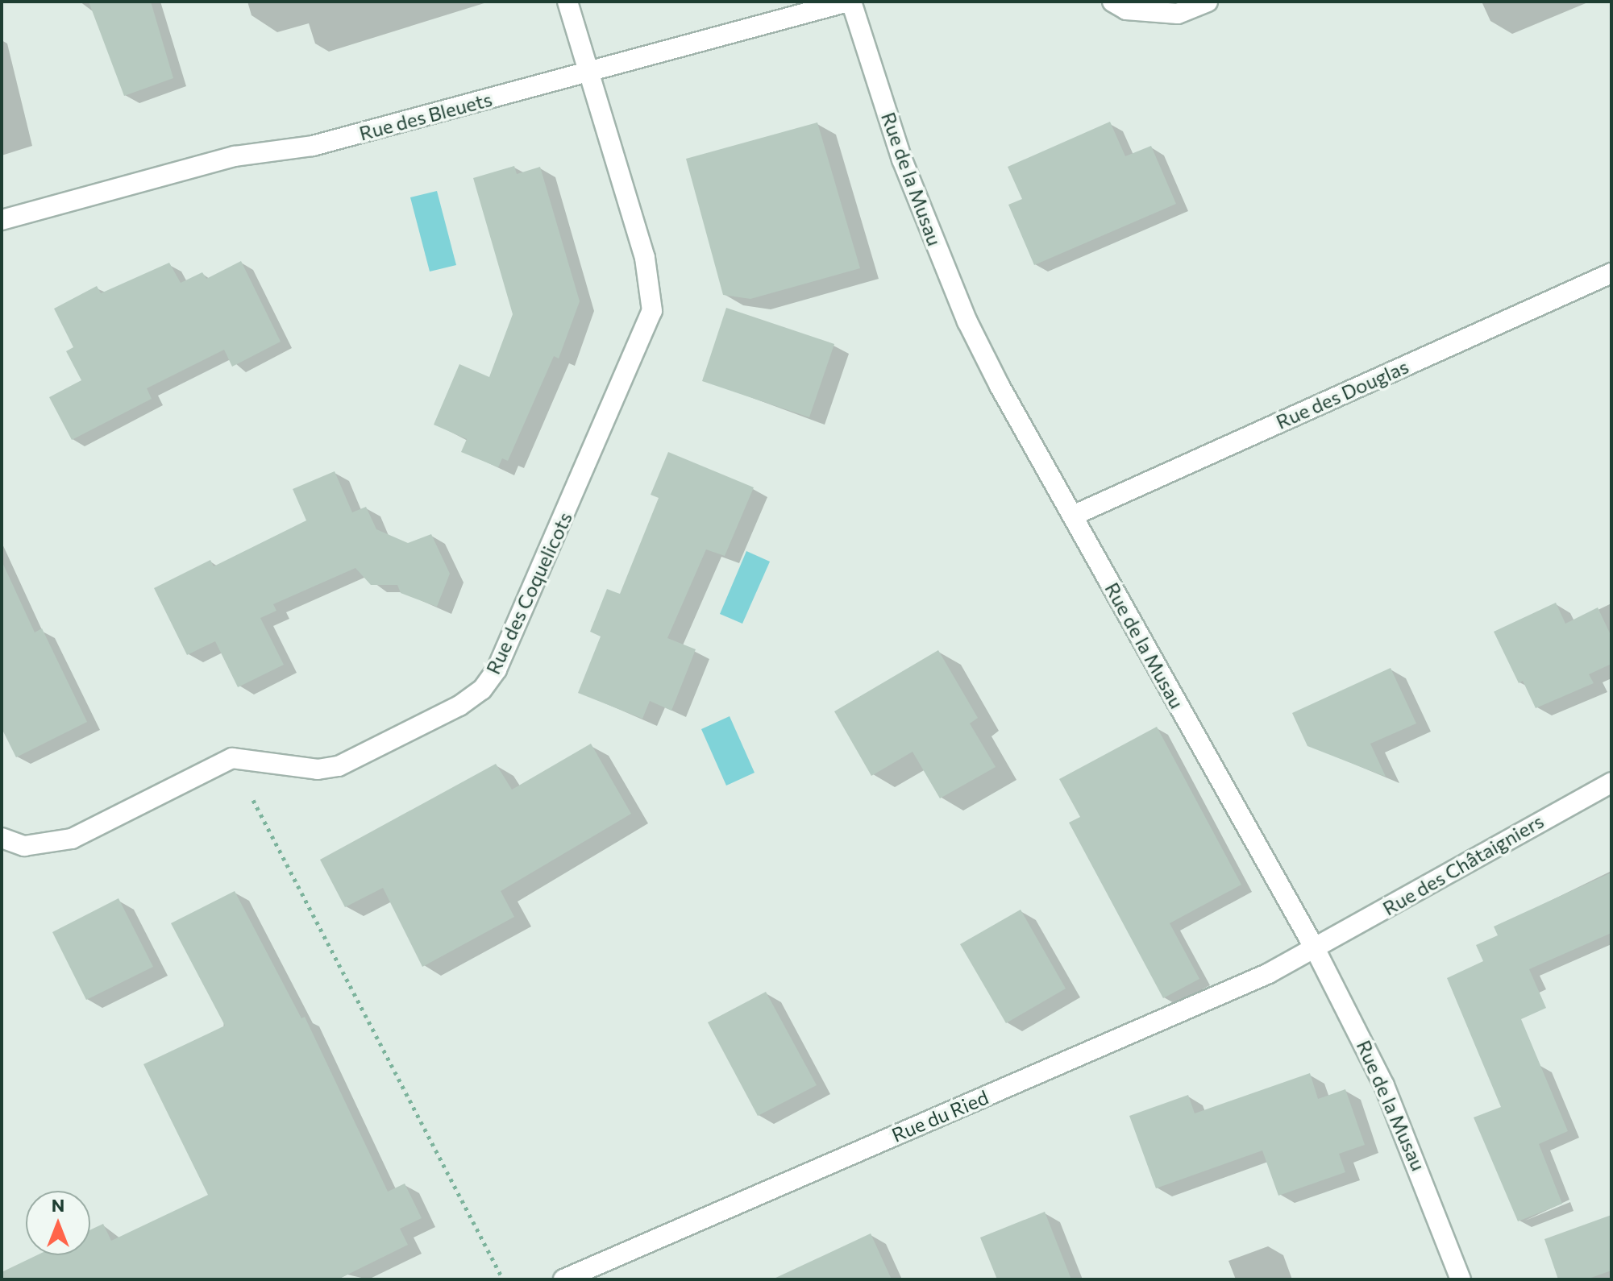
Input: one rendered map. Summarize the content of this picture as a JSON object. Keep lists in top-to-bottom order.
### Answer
{
  "streets": {
    "street": [
      "Rue des Bleuets",
      "Rue de la Musau",
      "Rue des Douglas",
      "Rue des Coquelicots",
      "Rue des Châtaigniers",
      "Rue du Ried"
    ]
  },
  "crossings": [
    ["Rue des Bleuets", "Rue de la Musau"],
    ["Rue des Bleuets", "Rue des Coquelicots"],
    ["Rue de la Musau", "Rue des Douglas"],
    ["Rue de la Musau", "Rue des Châtaigniers"],
    ["Rue de la Musau", "Rue du Ried"],
    ["Rue des Châtaigniers", "Rue du Ried"]
  ],
  "north": "top"
}
